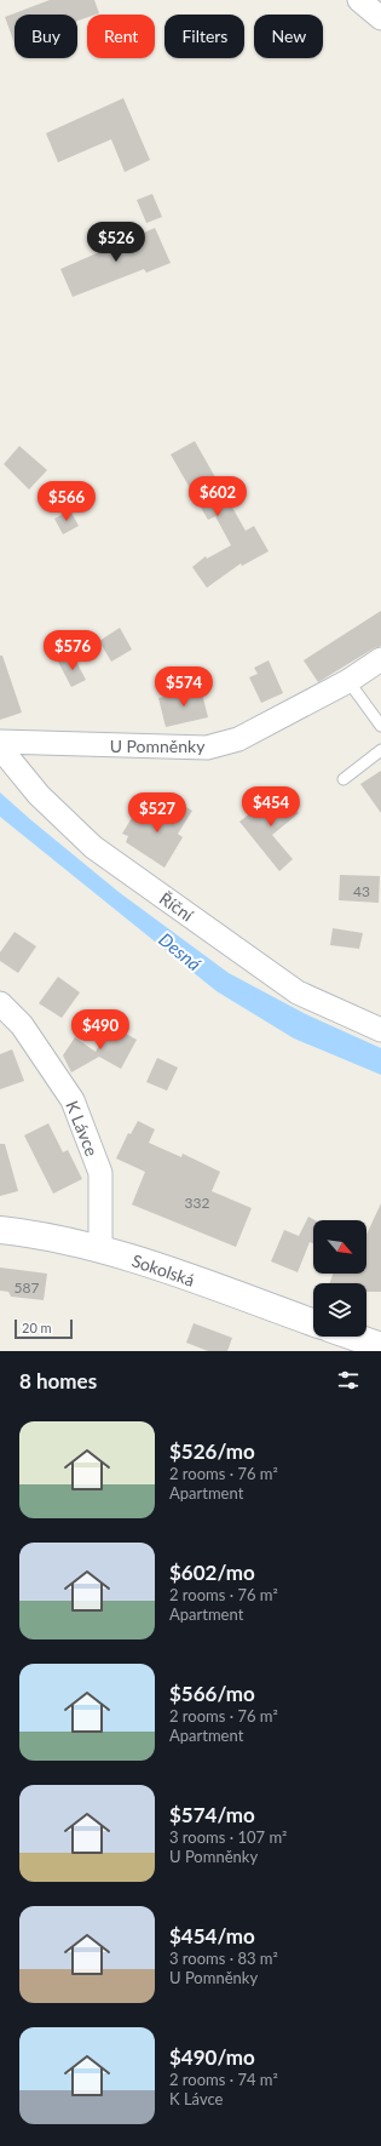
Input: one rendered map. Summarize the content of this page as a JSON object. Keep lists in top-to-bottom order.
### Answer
{
  "streets": {
    "street": [
      "U Pomněnky",
      "Říční",
      "K Lávce",
      "Sokolská"
    ]
  },
  "crossings": [
    ["K Lávce", "Sokolská"]
  ],
  "water": ["Desná"],
  "house_numbers": ["43", "332", "587"],
  "scale_bar": "20 m",
  "north": "bottom right",
  "page": {
    "chip": [
      "Buy",
      "Rent",
      "Filters",
      "New"
    ],
    "price": [
      "$526",
      "$602",
      "$566",
      "$576",
      "$574",
      "$454",
      "$527",
      "$490"
    ],
    "scale": "20 m",
    "heading": "8 homes",
    "list": [
      {
        "name": "$526/mo",
        "note": "2 rooms · 76 m² · Apartment"
      },
      {
        "name": "$602/mo",
        "note": "2 rooms · 76 m² · Apartment"
      },
      {
        "name": "$566/mo",
        "note": "2 rooms · 76 m² · Apartment"
      },
      {
        "name": "$574/mo",
        "note": "3 rooms · 107 m² · U Pomněnky"
      },
      {
        "name": "$454/mo",
        "note": "3 rooms · 83 m² · U Pomněnky"
      },
      {
        "name": "$490/mo",
        "note": "2 rooms · 74 m² · K Lávce"
      }
    ]
  }
}
